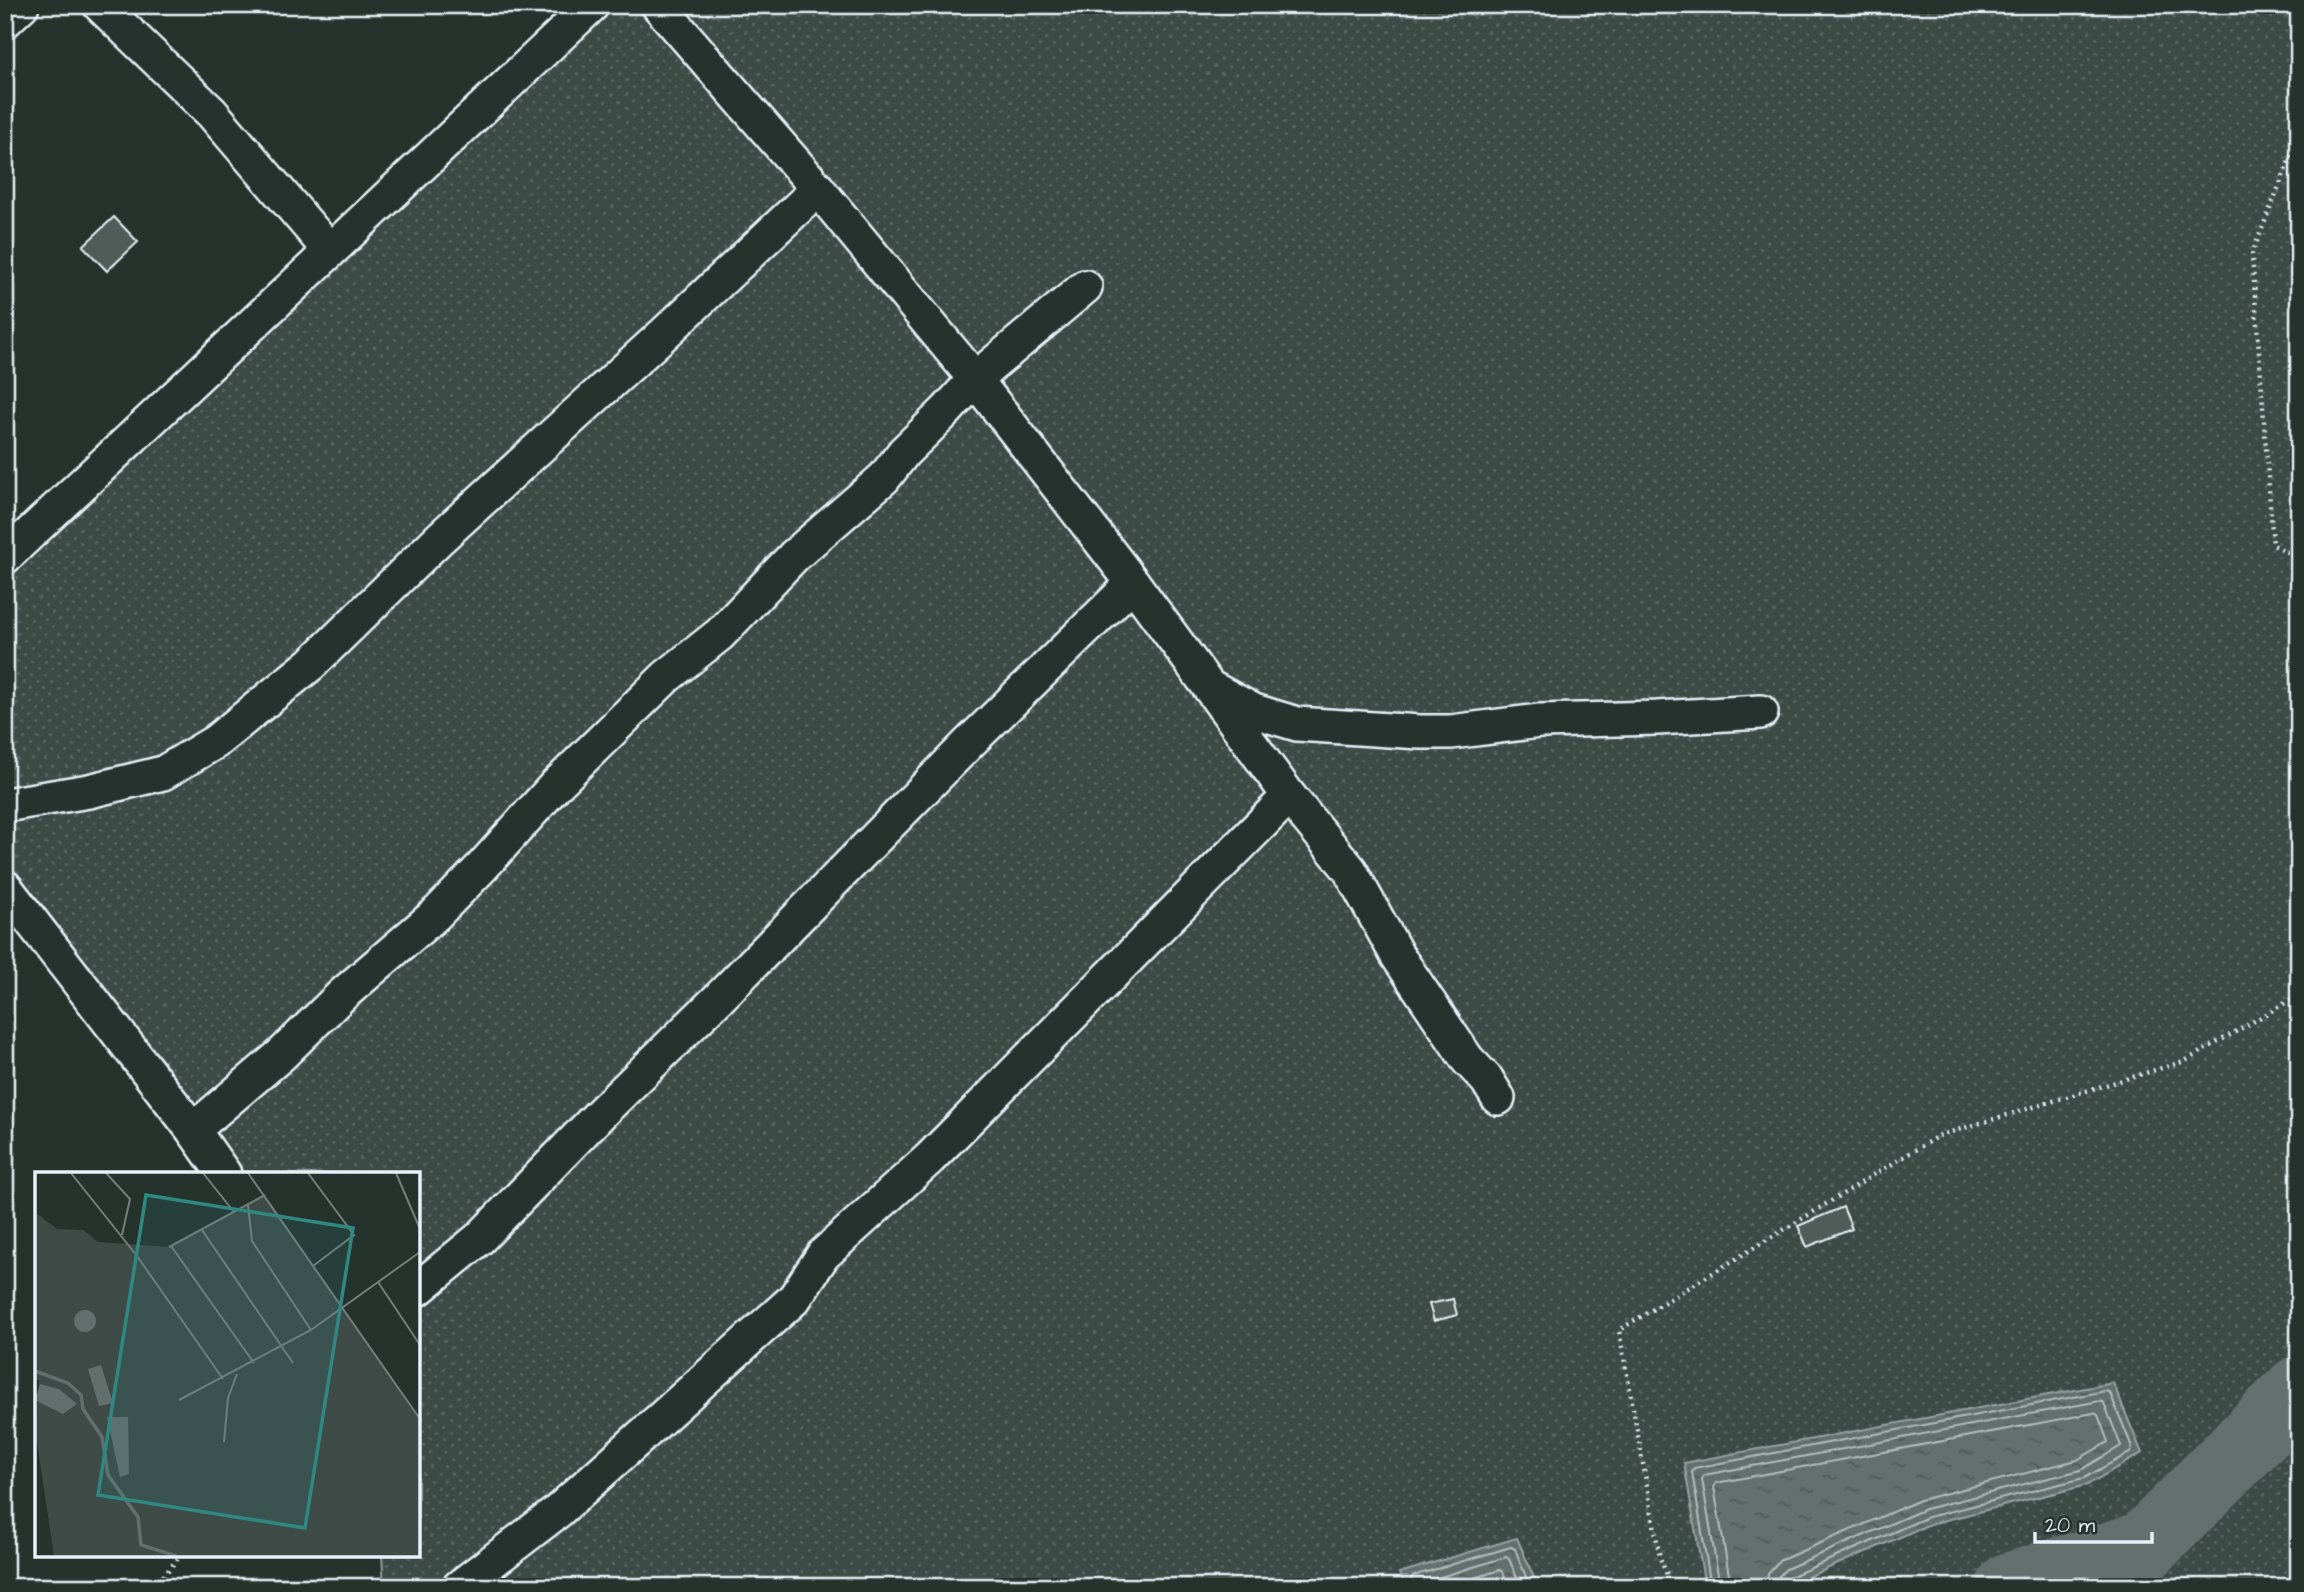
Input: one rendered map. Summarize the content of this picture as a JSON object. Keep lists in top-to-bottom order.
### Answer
{
  "scale_bar": "20 m"
}
